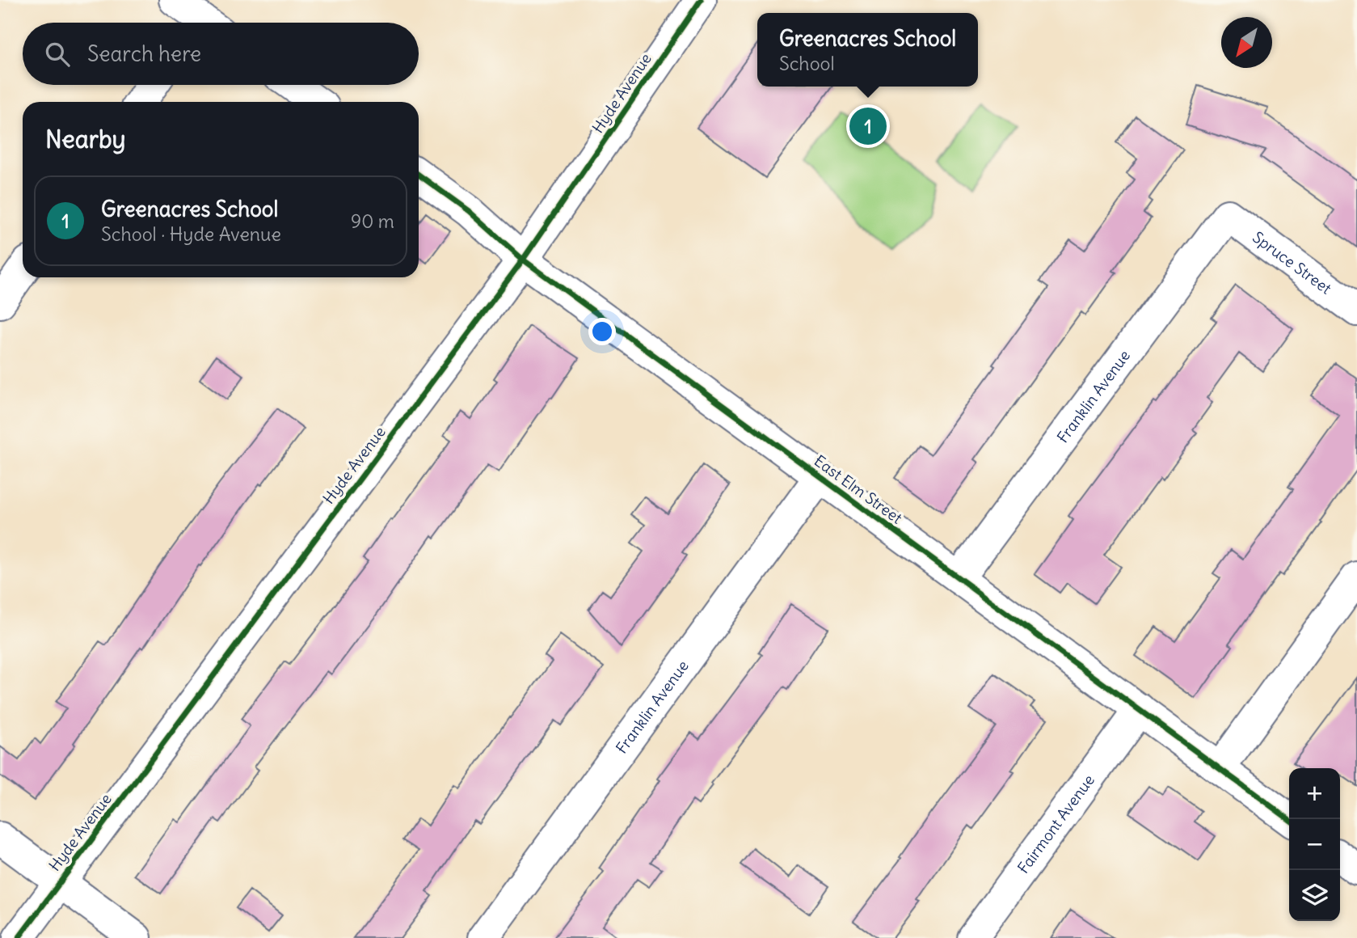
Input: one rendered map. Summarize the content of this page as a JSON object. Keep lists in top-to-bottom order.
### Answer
{
  "streets": {
    "street": [
      "Hyde Avenue",
      "Spruce Street",
      "Franklin Avenue",
      "East Elm Street",
      "Fairmont Avenue"
    ]
  },
  "crossings": [
    ["Hyde Avenue", "East Elm Street"],
    ["Spruce Street", "Franklin Avenue"],
    ["Franklin Avenue", "East Elm Street"],
    ["East Elm Street", "Fairmont Avenue"]
  ],
  "north": "bottom left",
  "page": {
    "popup": ["Greenacres School", "School"],
    "search": "Search here",
    "heading": "Nearby",
    "pins": "1",
    "list": [
      {
        "mark": "1",
        "name": "Greenacres School",
        "note": "School · Hyde Avenue",
        "value": "90 m"
      }
    ],
    "map_buttons": ["+", "−"]
  }
}
